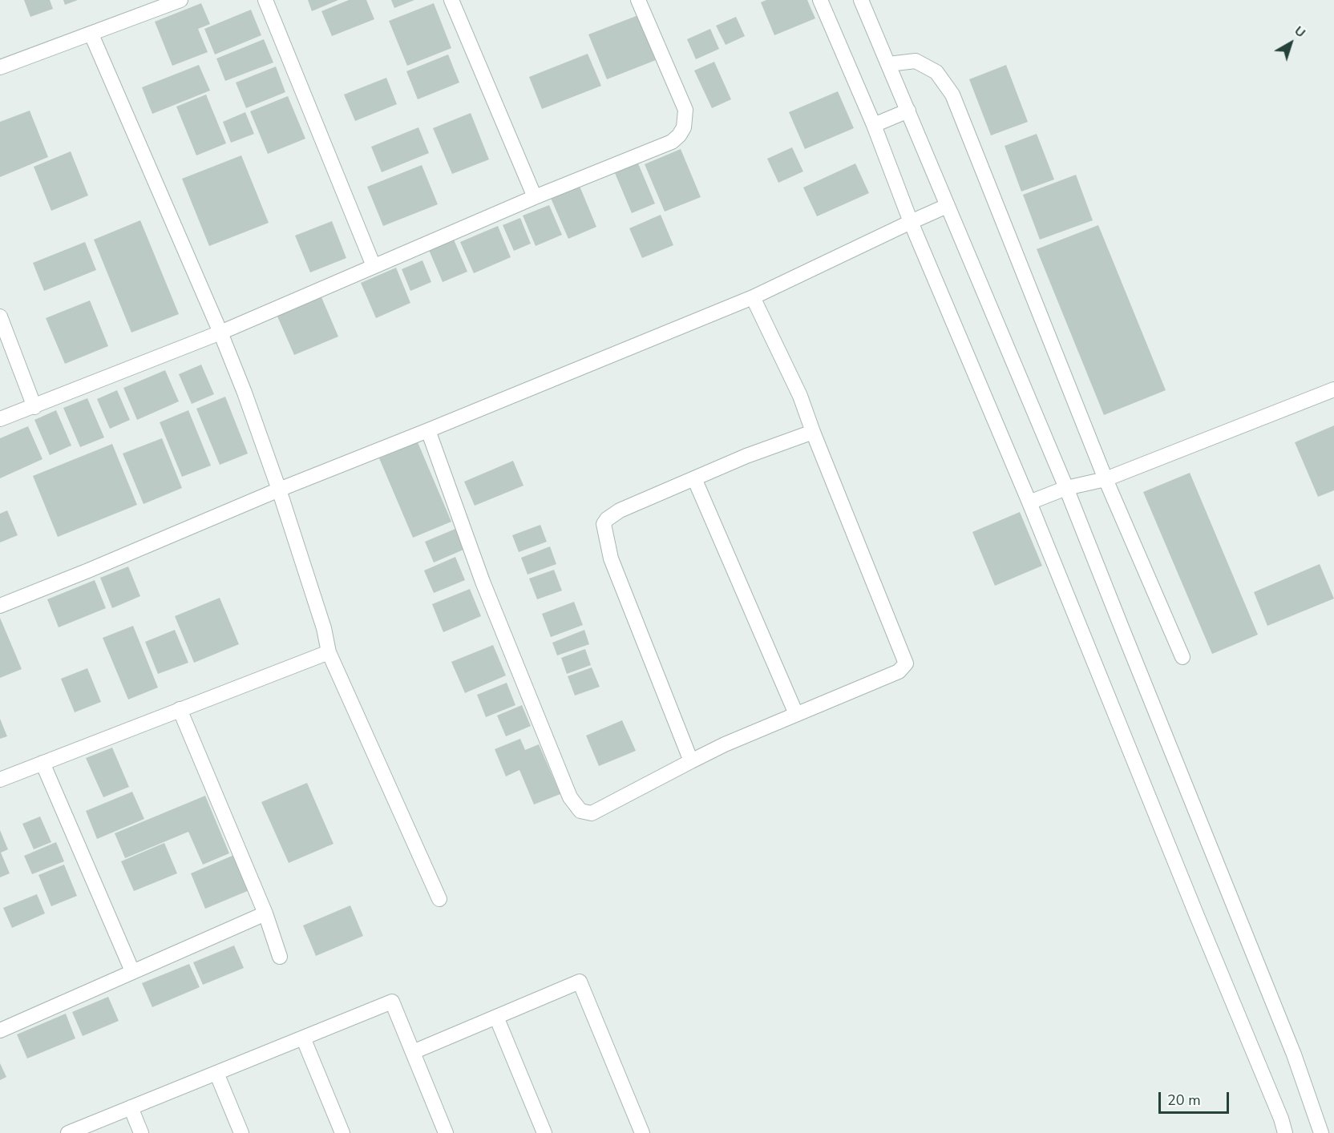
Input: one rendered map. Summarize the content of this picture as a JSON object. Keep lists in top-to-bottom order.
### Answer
{
  "scale_bar": "20 m",
  "north": "top right"
}
